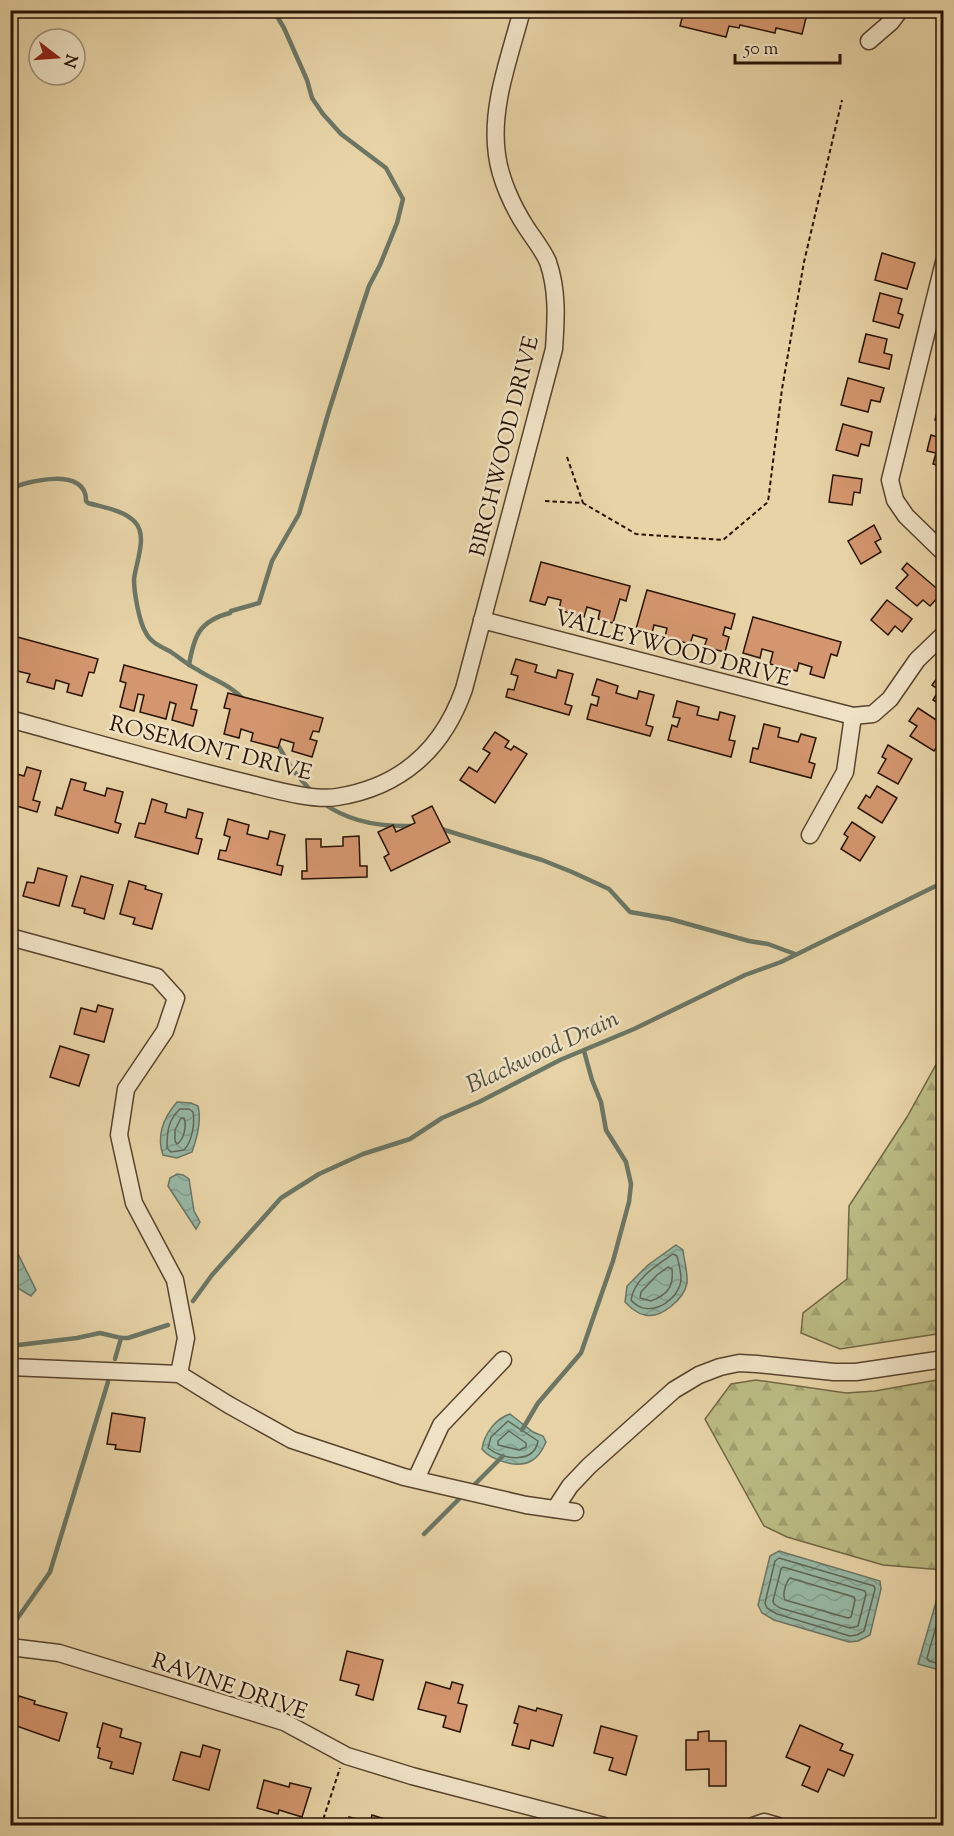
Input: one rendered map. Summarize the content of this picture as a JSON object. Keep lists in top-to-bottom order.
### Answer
{
  "streets": {
    "street": [
      "BIRCHWOOD DRIVE",
      "VALLEYWOOD DRIVE",
      "ROSEMONT DRIVE",
      "RAVINE DRIVE"
    ]
  },
  "crossings": [
    ["BIRCHWOOD DRIVE", "VALLEYWOOD DRIVE"],
    ["BIRCHWOOD DRIVE", "ROSEMONT DRIVE"],
    ["VALLEYWOOD DRIVE", "ROSEMONT DRIVE"]
  ],
  "water": ["Blackwood Drain"],
  "scale_bar": "50 m",
  "north": "right"
}
